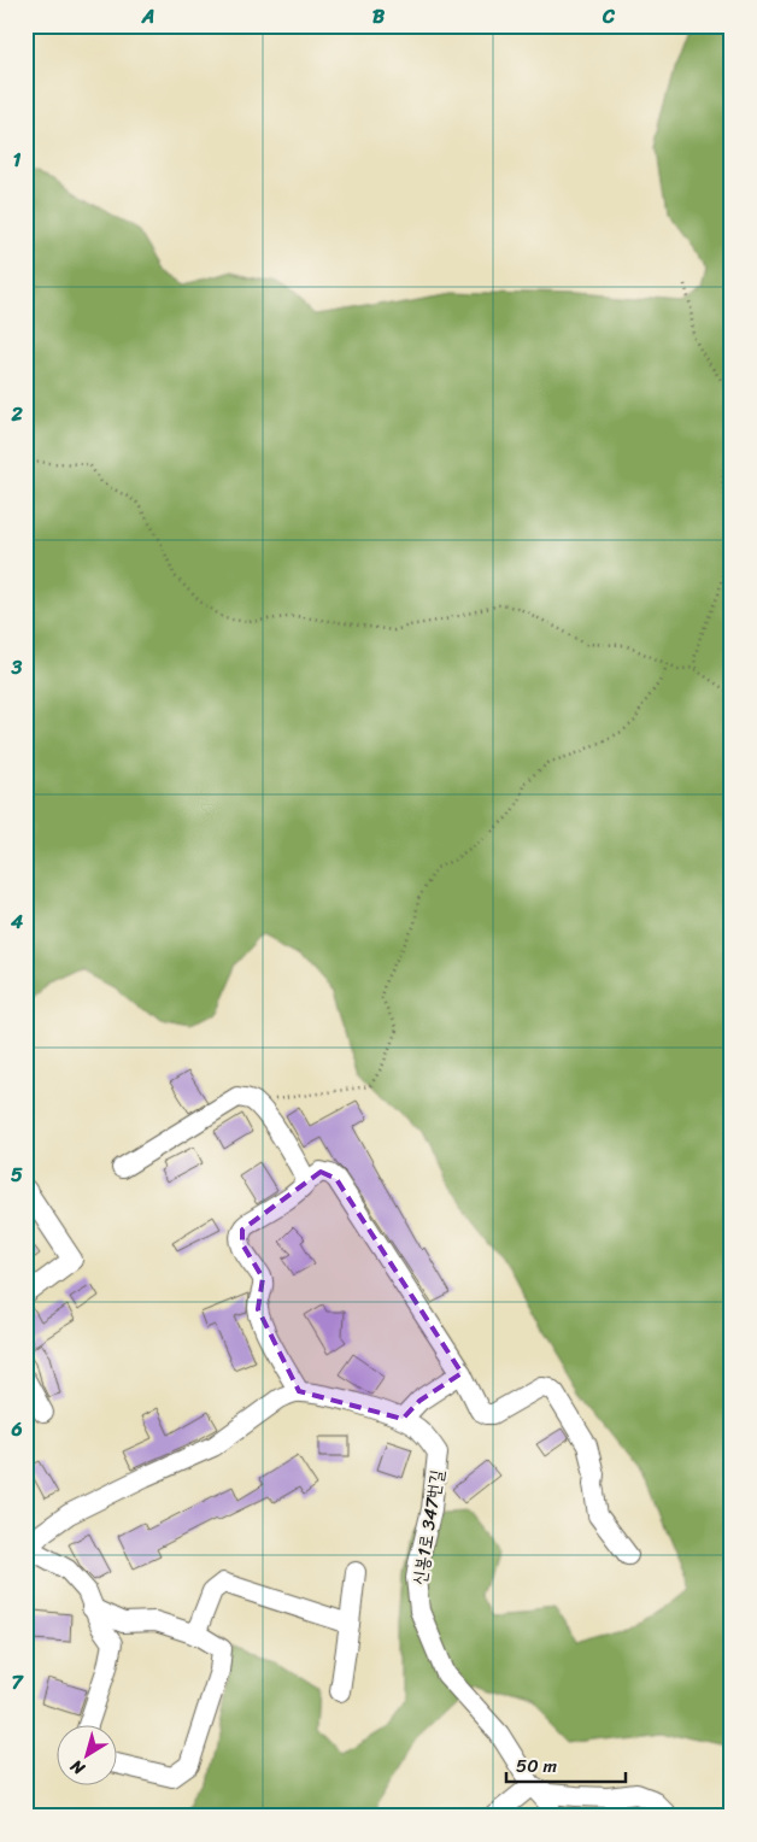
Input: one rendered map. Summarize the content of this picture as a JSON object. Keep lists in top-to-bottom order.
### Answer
{
  "streets": {
    "street": ["신봉1로 347번길"]
  },
  "scale_bar": "50 m",
  "north": "bottom left",
  "grid": {
    "columns": ["A", "B", "C"],
    "rows": [
      "1",
      "2",
      "3",
      "4",
      "5",
      "6",
      "7"
    ]
  }
}
